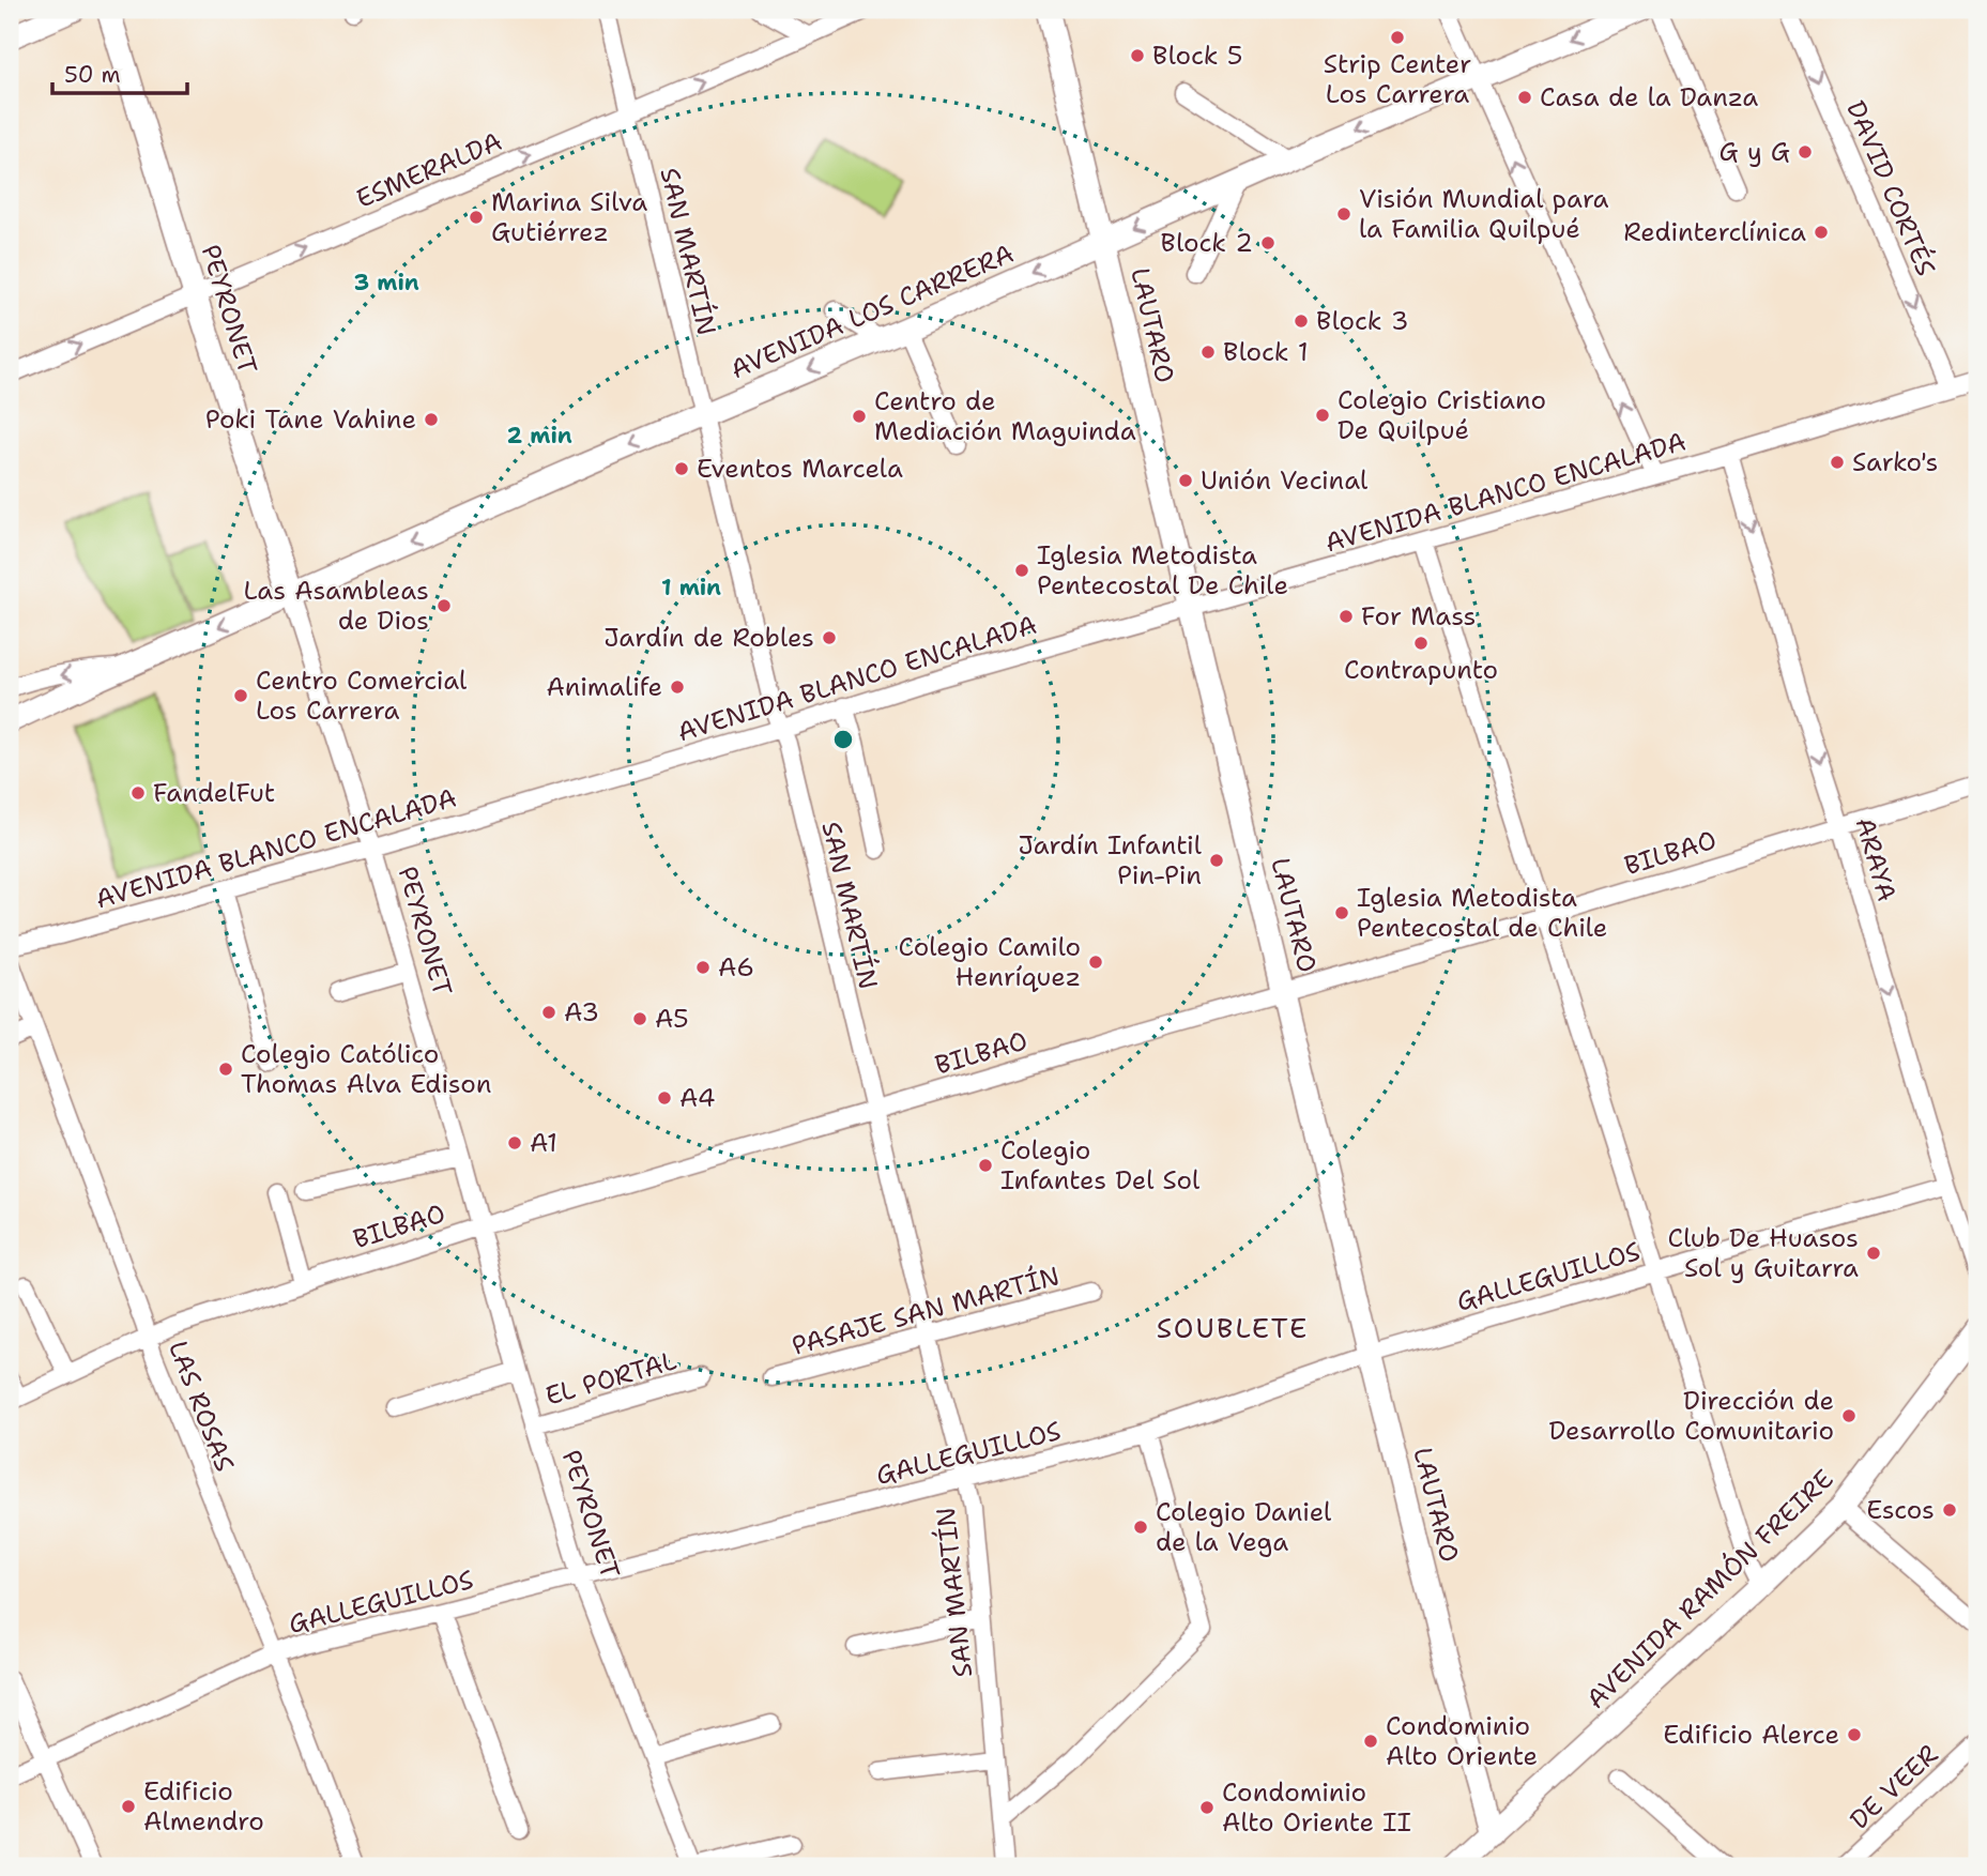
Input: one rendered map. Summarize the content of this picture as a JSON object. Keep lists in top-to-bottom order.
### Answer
{
  "streets": {
    "main road": [
      "PEYRONET",
      "AVENIDA LOS CARRERA",
      "LAUTARO",
      "AVENIDA RAMÓN FREIRE"
    ],
    "street": [
      "ESMERALDA",
      "DAVID CORTÉS",
      "SAN MARTÍN",
      "AVENIDA BLANCO ENCALADA",
      "BILBAO",
      "ARAYA",
      "GALLEGUILLOS",
      "PASAJE SAN MARTÍN",
      "EL PORTAL",
      "LAS ROSAS",
      "DE VEER"
    ]
  },
  "crossings": [
    ["ESMERALDA", "SAN MARTÍN"],
    ["ESMERALDA", "PEYRONET"],
    ["DAVID CORTÉS", "AVENIDA BLANCO ENCALADA"],
    ["SAN MARTÍN", "AVENIDA LOS CARRERA"],
    ["SAN MARTÍN", "AVENIDA BLANCO ENCALADA"],
    ["SAN MARTÍN", "BILBAO"],
    ["SAN MARTÍN", "GALLEGUILLOS"],
    ["SAN MARTÍN", "PASAJE SAN MARTÍN"],
    ["PEYRONET", "AVENIDA LOS CARRERA"],
    ["PEYRONET", "AVENIDA BLANCO ENCALADA"],
    ["PEYRONET", "BILBAO"],
    ["PEYRONET", "GALLEGUILLOS"],
    ["PEYRONET", "EL PORTAL"],
    ["AVENIDA LOS CARRERA", "LAUTARO"],
    ["LAUTARO", "AVENIDA BLANCO ENCALADA"],
    ["LAUTARO", "BILBAO"],
    ["LAUTARO", "GALLEGUILLOS"],
    ["LAUTARO", "AVENIDA RAMÓN FREIRE"],
    ["AVENIDA BLANCO ENCALADA", "ARAYA"],
    ["BILBAO", "ARAYA"],
    ["BILBAO", "LAS ROSAS"],
    ["ARAYA", "GALLEGUILLOS"],
    ["GALLEGUILLOS", "LAS ROSAS"]
  ],
  "one_way": ["ESMERALDA", "AVENIDA LOS CARRERA", "ARAYA"],
  "districts": ["SOUBLETE"],
  "places": [
    "Strip Center Los Carrera",
    "Block 5",
    "Casa de la Danza",
    "G y G",
    "Visión Mundial para la Familia Quilpué",
    "Marina Silva Gutiérrez",
    "Redinterclínica",
    "Block 2",
    "Block 3",
    "Block 1",
    "Colegio Cristiano De Quilpué",
    "Centro de Mediación Maguinda",
    "Poki Tane Vahine",
    "Sarko's",
    "Eventos Marcela",
    "Unión Vecinal",
    "Iglesia Metodista Pentecostal De Chile",
    "Las Asambleas de Dios",
    "For Mass",
    "Jardín de Robles",
    "Contrapunto",
    "Animalife",
    "Centro Comercial Los Carrera",
    "FandelFut",
    "Jardín Infantil Pin-Pin",
    "Iglesia Metodista Pentecostal de Chile",
    "Colegio Camilo Henríquez",
    "A6",
    "A3",
    "A5",
    "Colegio Católico Thomas Alva Edison",
    "A4",
    "A1",
    "Colegio Infantes Del Sol",
    "Club De Huasos Sol y Guitarra",
    "Dirección de Desarrollo Comunitario",
    "Escos",
    "Colegio Daniel de la Vega",
    "Edificio Alerce",
    "Condominio Alto Oriente",
    "Edificio Almendro",
    "Condominio Alto Oriente II"
  ],
  "scale_bar": "50 m",
  "rings": ["3 min", "2 min", "1 min"]
}
